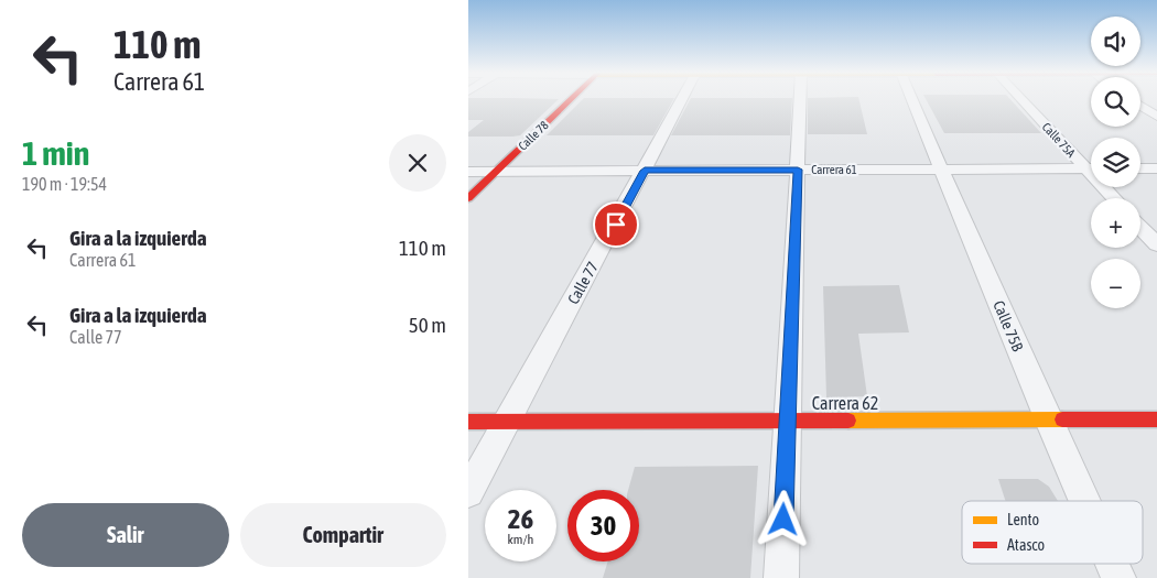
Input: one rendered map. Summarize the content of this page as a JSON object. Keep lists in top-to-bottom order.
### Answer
{
  "streets": {
    "street": [
      "Calle 78",
      "Calle 75A",
      "Carrera 61",
      "Calle 77",
      "Calle 75B",
      "Carrera 62"
    ]
  },
  "crossings": [
    ["Calle 78", "Carrera 61"],
    ["Carrera 61", "Calle 77"],
    ["Carrera 61", "Calle 75B"],
    ["Calle 77", "Carrera 62"],
    ["Calle 75B", "Carrera 62"]
  ],
  "legend": ["Lento", "Atasco"],
  "page": {
    "turn": ["110 m", "Carrera 61"],
    "map_buttons": ["+", "−"],
    "heading": ["1 min", "190 m · 19:54"],
    "list": [
      {
        "name": "Gira a la izquierda",
        "note": "Carrera 61",
        "value": "110 m"
      },
      {
        "name": "Gira a la izquierda",
        "note": "Calle 77",
        "value": "50 m"
      }
    ],
    "speed": "26 km/h",
    "limit": "30",
    "buttons": ["Salir", "Compartir"]
  }
}
